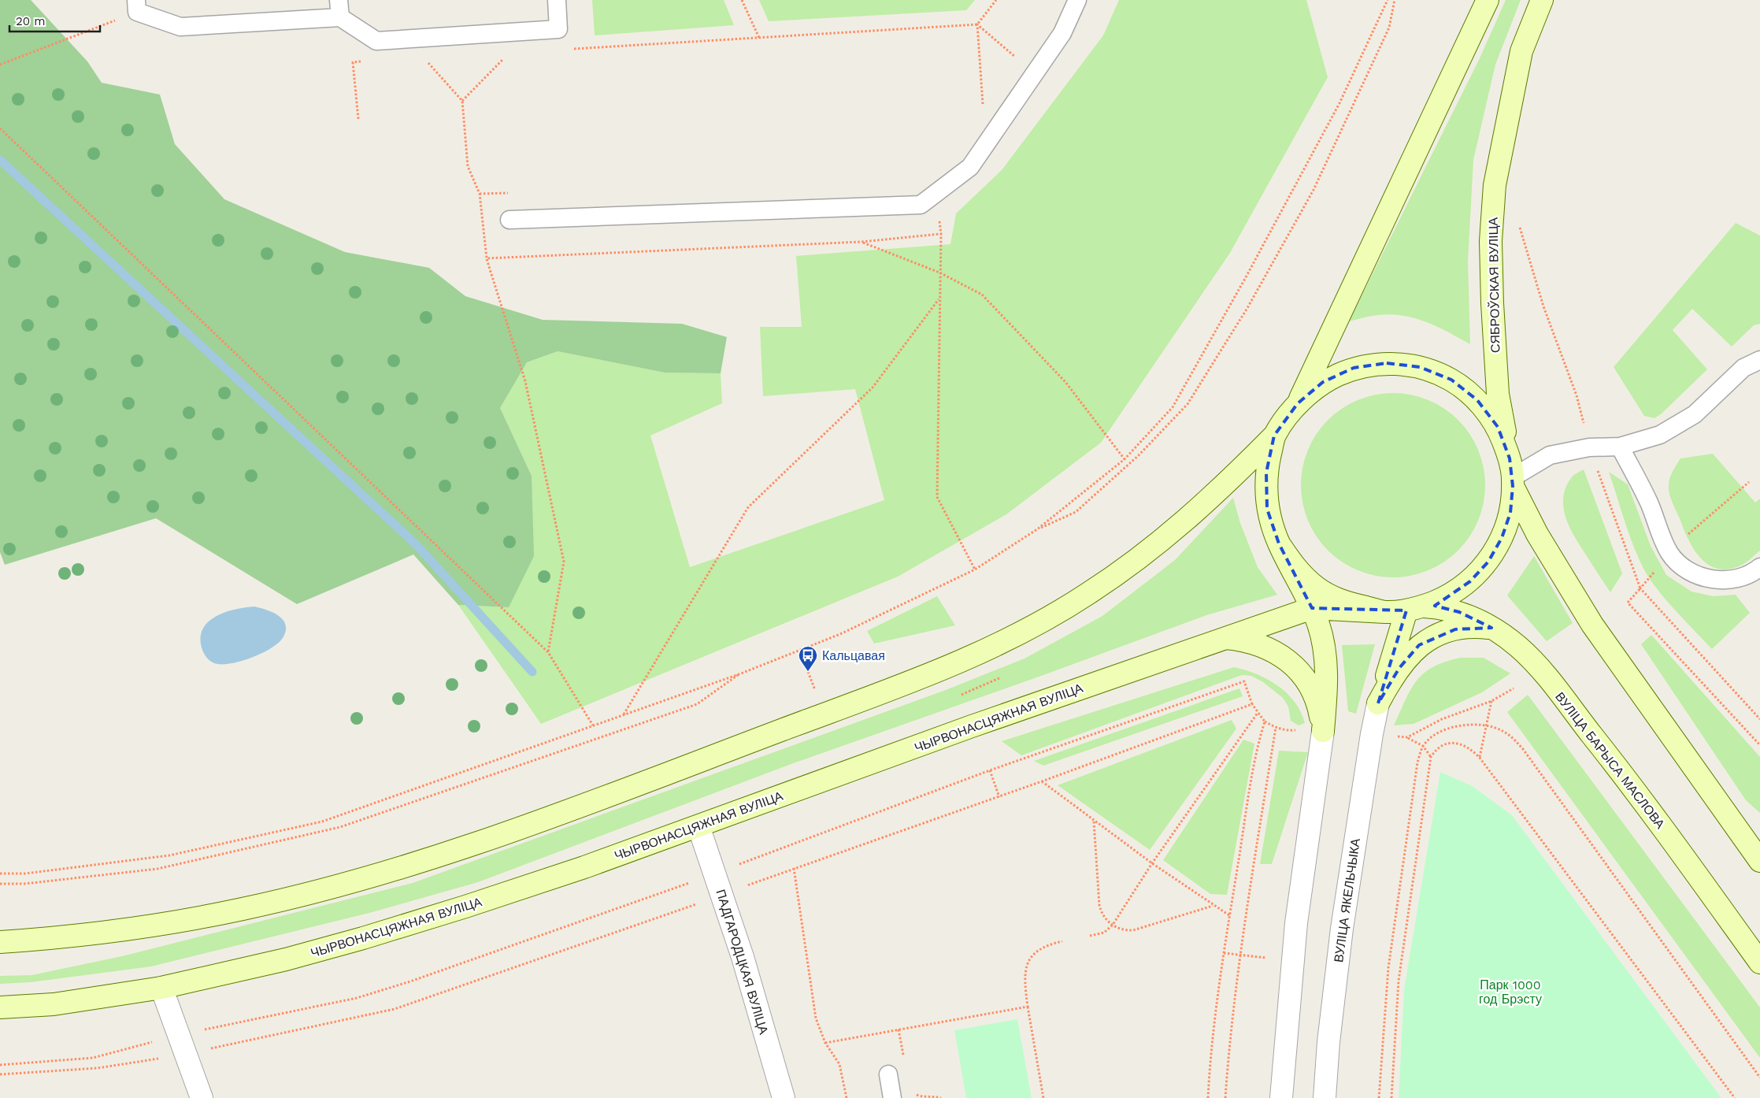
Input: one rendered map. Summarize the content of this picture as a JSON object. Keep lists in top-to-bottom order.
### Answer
{
  "streets": {
    "main road": ["СЯБРОЎСКАЯ ВУЛІЦА", "ЧЫРВОНАСЦЯЖНАЯ ВУЛІЦА", "ВУЛІЦА БАРЫСА МАСЛОВА"],
    "street": ["ВУЛІЦА ЯКЕЛЬЧЫКА", "ПАДГАРОДЦКАЯ ВУЛІЦА"]
  },
  "crossings": [
    ["ЧЫРВОНАСЦЯЖНАЯ ВУЛІЦА", "ПАДГАРОДЦКАЯ ВУЛІЦА"]
  ],
  "parks": ["Парк 1000 год Брэсту"],
  "places": {
    "bus stop": ["Кальцавая"]
  },
  "scale_bar": "20 m"
}
